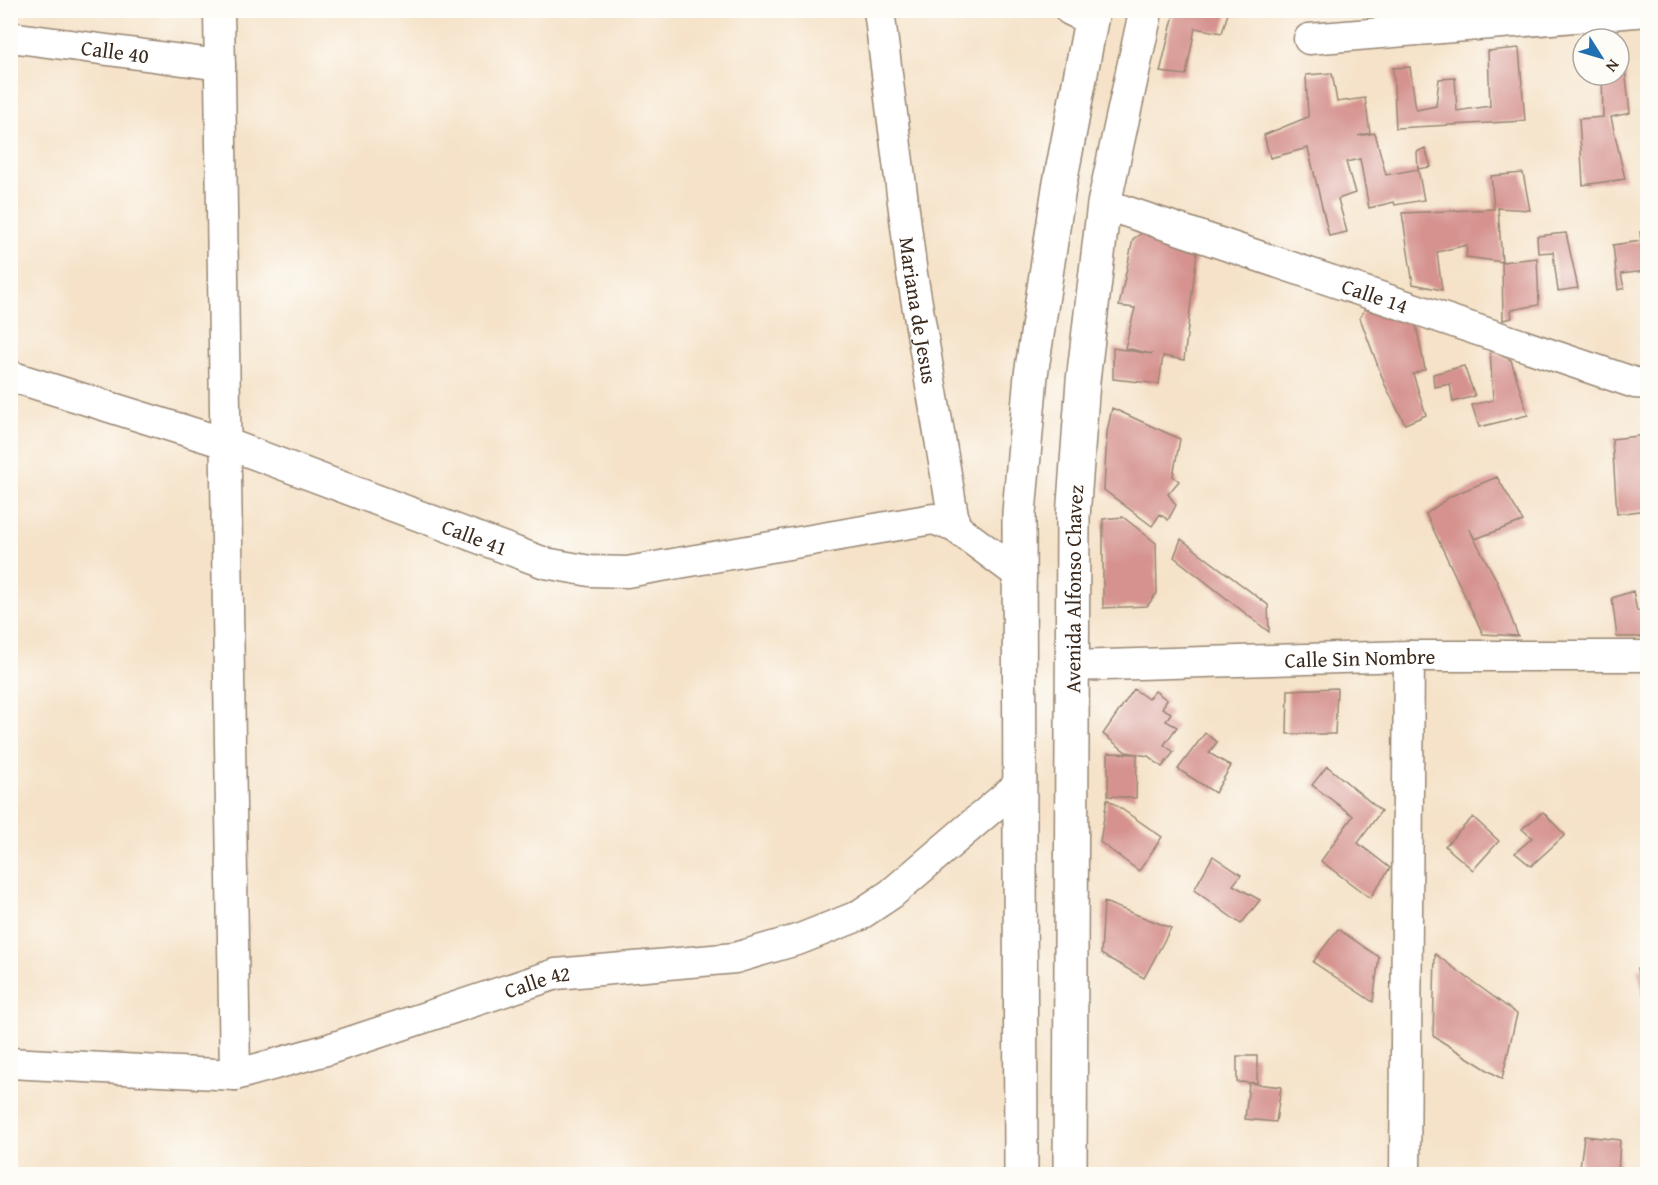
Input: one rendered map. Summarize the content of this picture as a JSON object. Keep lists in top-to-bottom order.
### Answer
{
  "streets": {
    "main road": ["Avenida Alfonso Chavez"],
    "street": [
      "Calle 40",
      "Calle 14",
      "Mariana de Jesus",
      "Calle 41",
      "Calle Sin Nombre",
      "Calle 42"
    ]
  },
  "crossings": [
    ["Calle 14", "Avenida Alfonso Chavez"],
    ["Mariana de Jesus", "Calle 41"],
    ["Avenida Alfonso Chavez", "Calle Sin Nombre"]
  ],
  "north": "bottom right"
}
